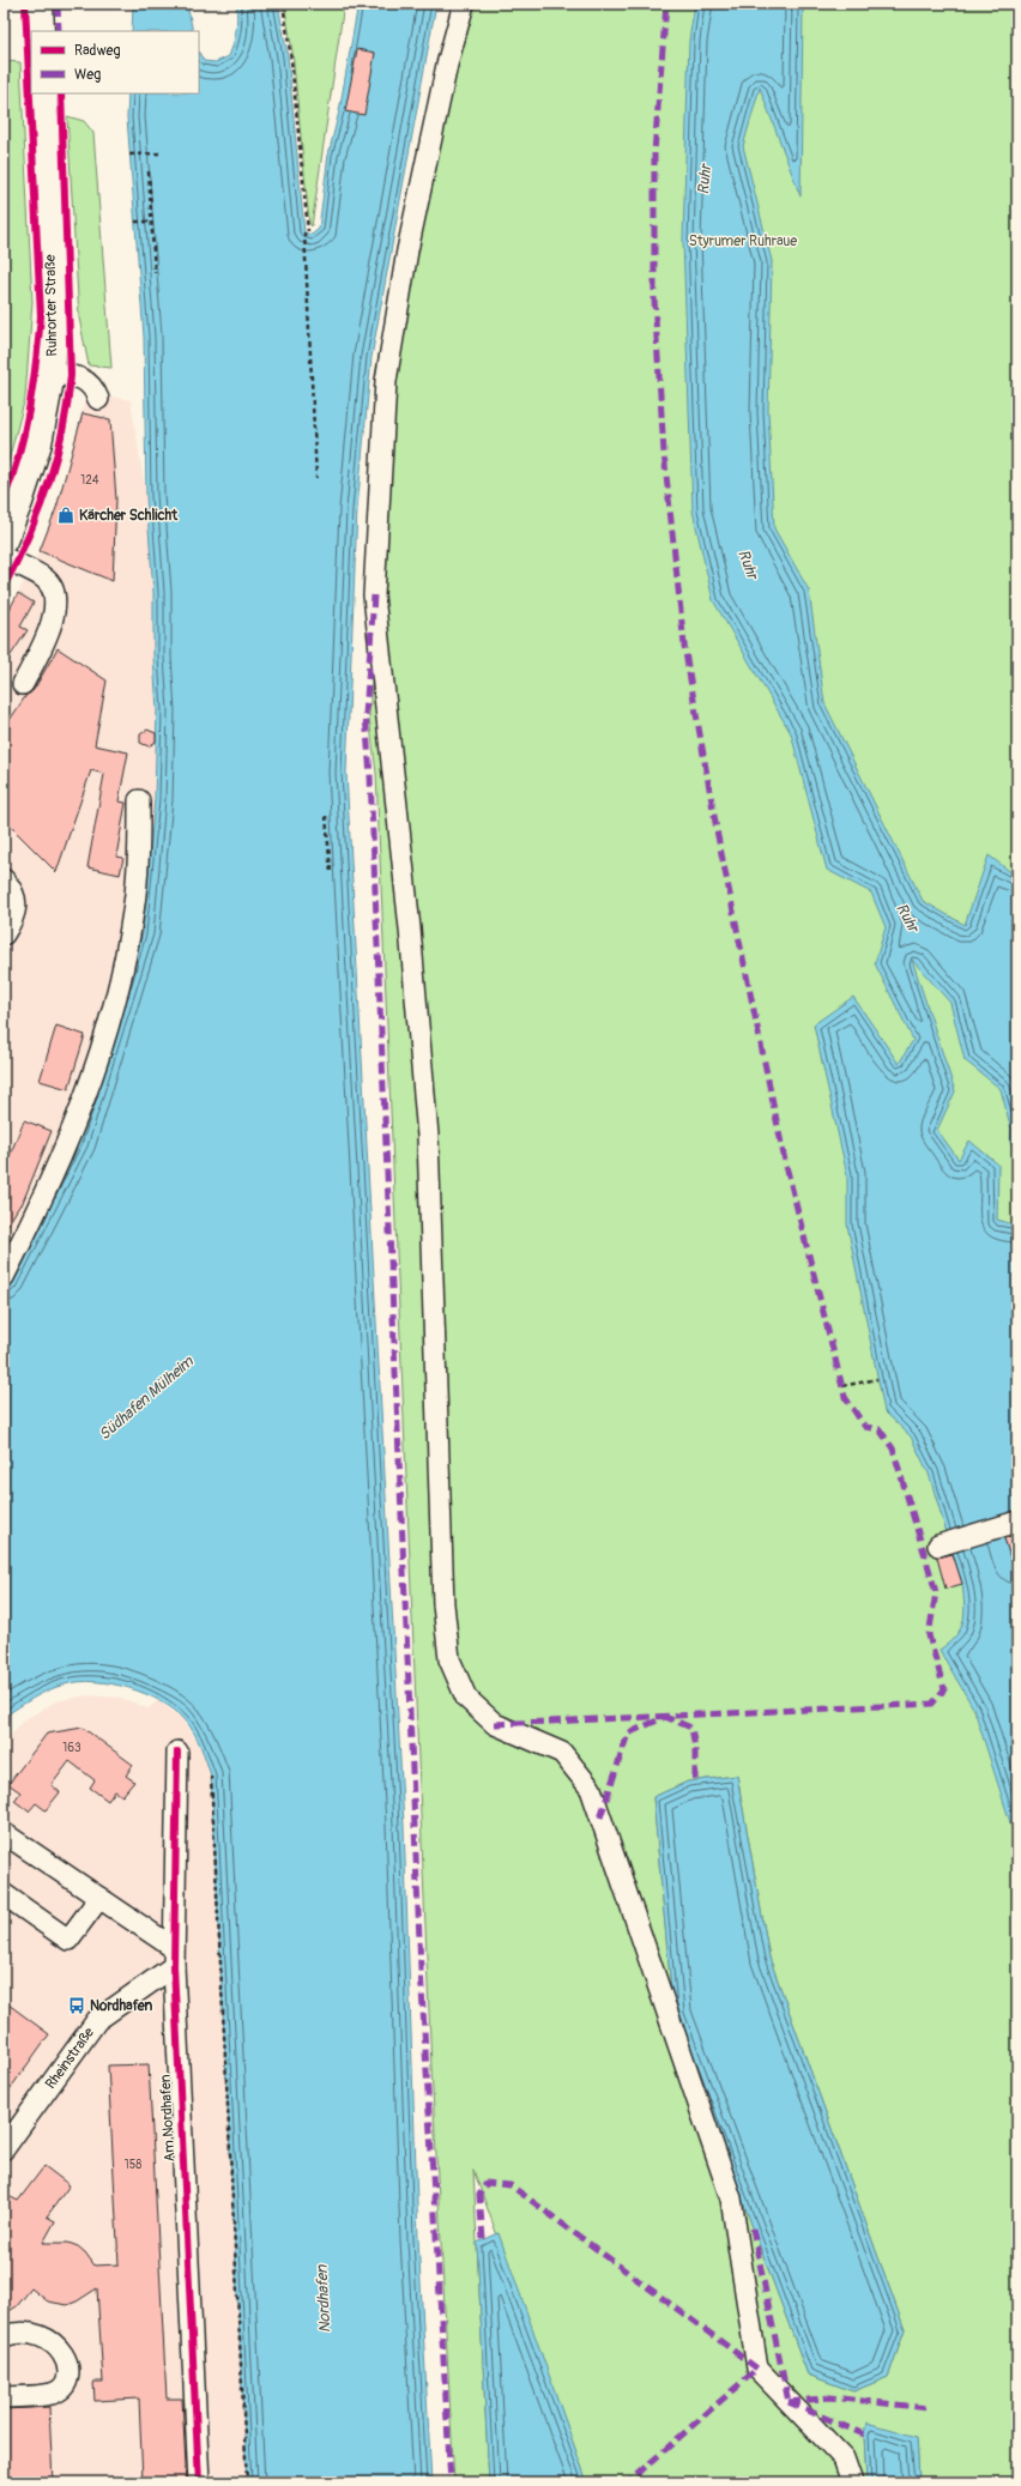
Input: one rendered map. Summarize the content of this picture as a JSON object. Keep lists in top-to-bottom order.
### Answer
{
  "streets": {
    "main road": ["Ruhrorter Straße"],
    "street": ["Rheinstraße", "Am Nordhafen"]
  },
  "crossings": [
    ["Rheinstraße", "Am Nordhafen"]
  ],
  "water": ["Ruhr", "Südhafen Mülheim", "Nordhafen"],
  "parks": ["Styrumer Ruhraue"],
  "places": {
    "shop": ["Kärcher Schlicht"],
    "bus stop": ["Nordhafen"]
  },
  "house_numbers": ["124", "163", "158"],
  "legend": ["Radweg", "Weg"]
}
